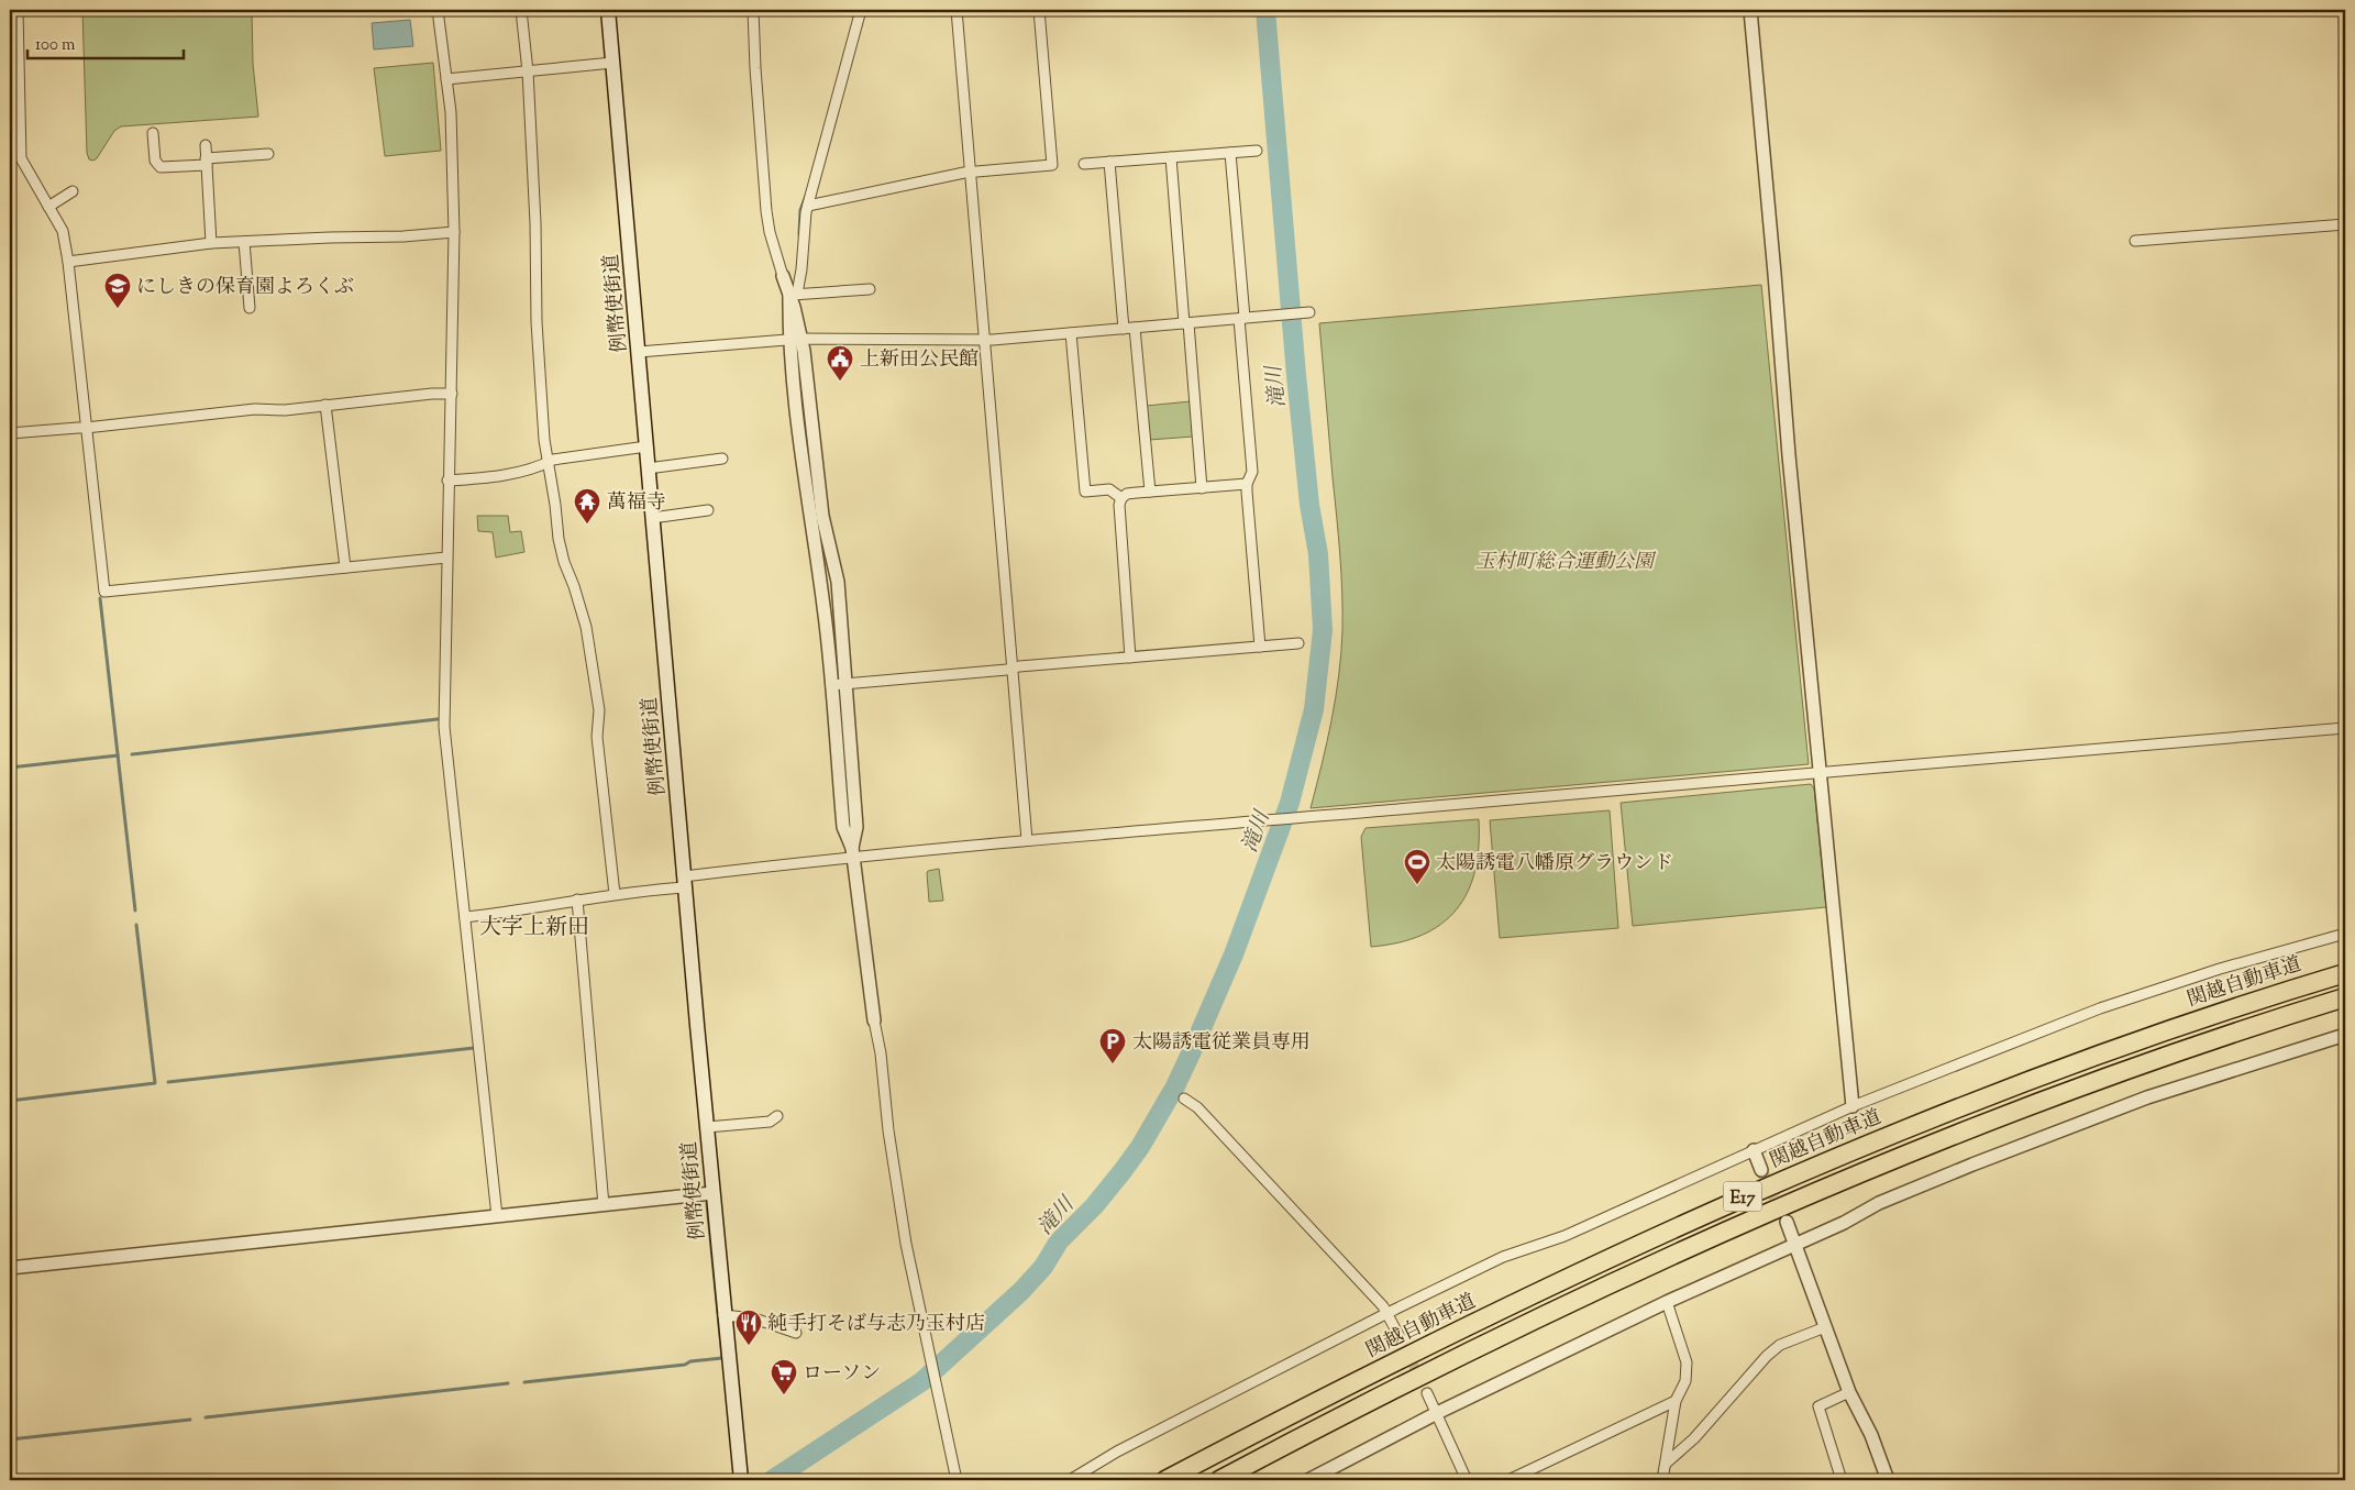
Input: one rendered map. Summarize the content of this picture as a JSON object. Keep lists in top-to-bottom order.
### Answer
{
  "streets": {
    "highway": ["関越自動車道", "E17"],
    "main road": ["例幣使街道"]
  },
  "districts": ["大字上新田"],
  "water": ["滝川"],
  "parks": ["玉村町総合運動公園"],
  "places": {
    "school or university": ["にしきの保育園よろくぶ"],
    "public building": ["上新田公民館"],
    "temple": ["萬福寺"],
    "sports": ["太陽誘電八幡原グラウンド"],
    "parking": ["太陽誘電従業員専用"],
    "restaurant": ["純手打そば与志乃玉村店"],
    "supermarket": ["ローソン"]
  },
  "scale_bar": "100 m"
}
